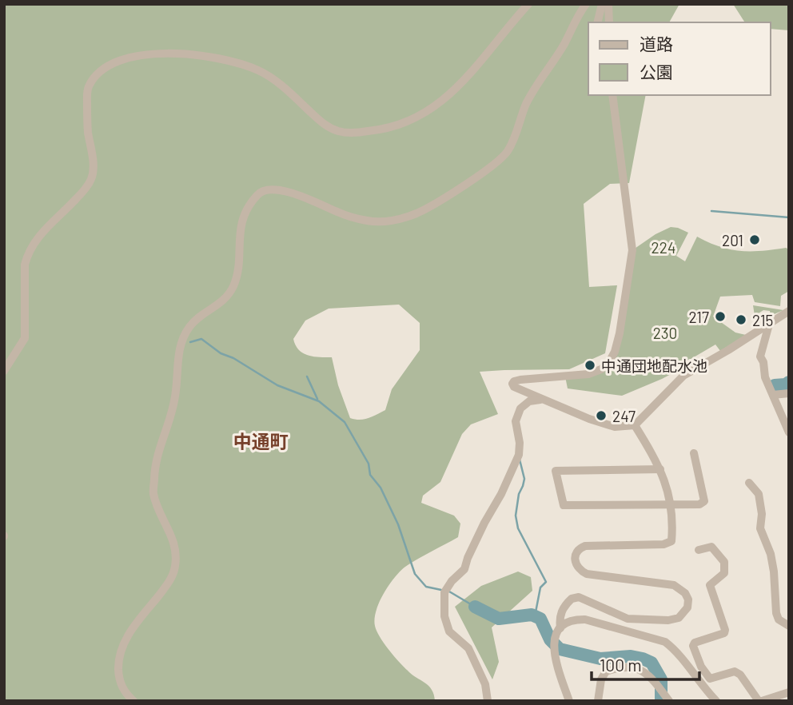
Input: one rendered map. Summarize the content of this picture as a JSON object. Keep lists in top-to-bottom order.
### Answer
{
  "districts": ["中通町"],
  "parks": ["224", "230"],
  "places": [
    "201",
    "217",
    "215",
    "中通団地配水池",
    "247"
  ],
  "legend": ["道路", "公園"],
  "scale_bar": "100 m"
}
